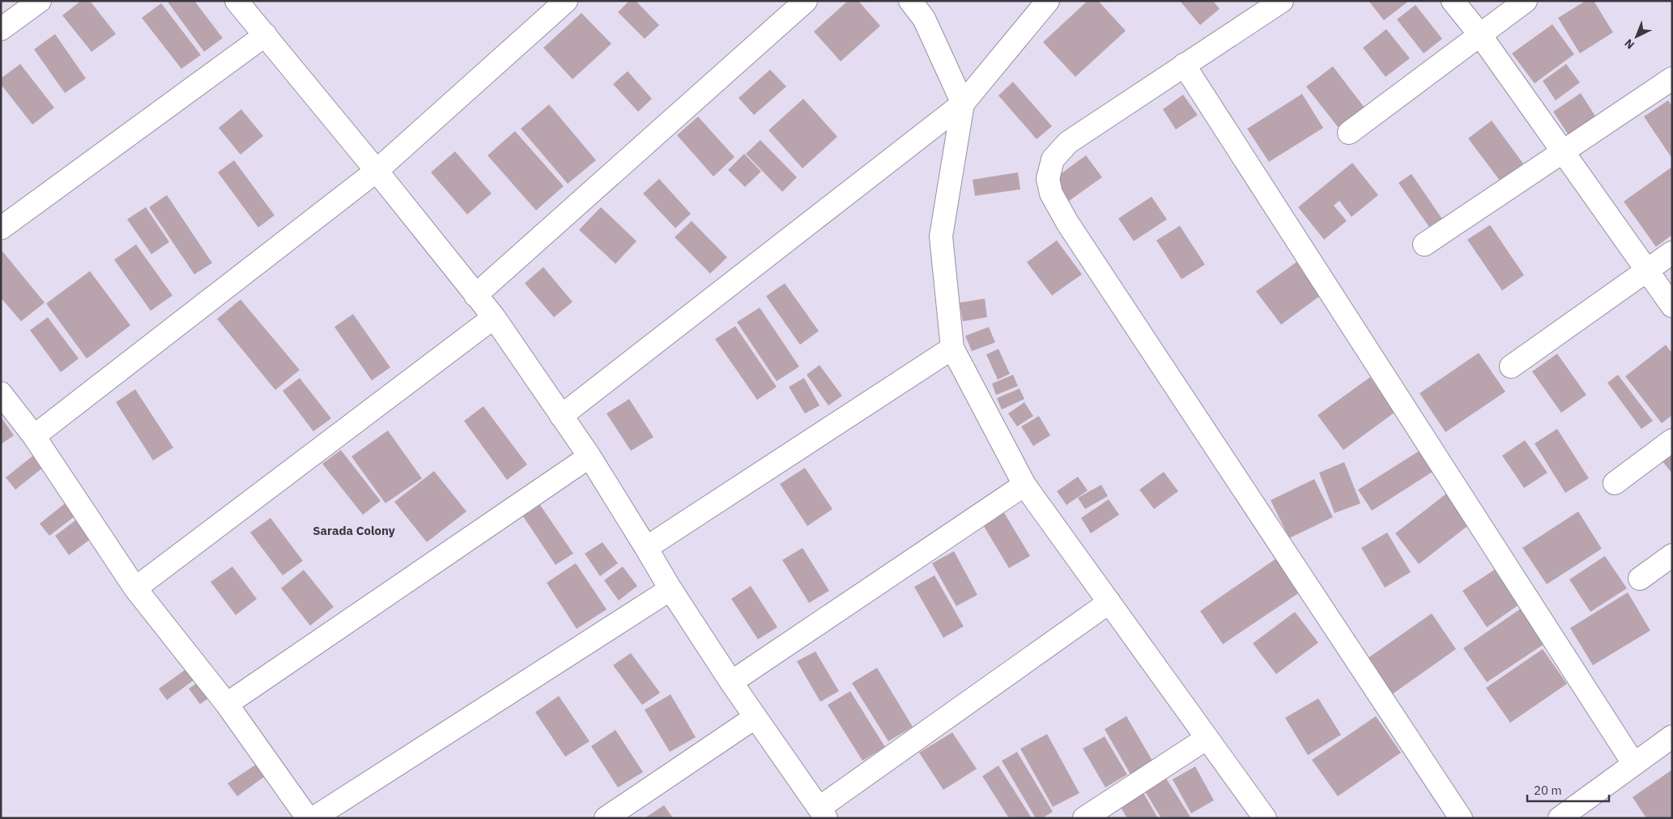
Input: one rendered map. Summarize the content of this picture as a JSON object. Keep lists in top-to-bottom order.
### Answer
{
  "districts": ["Sarada Colony"],
  "scale_bar": "20 m",
  "north": "bottom left"
}
